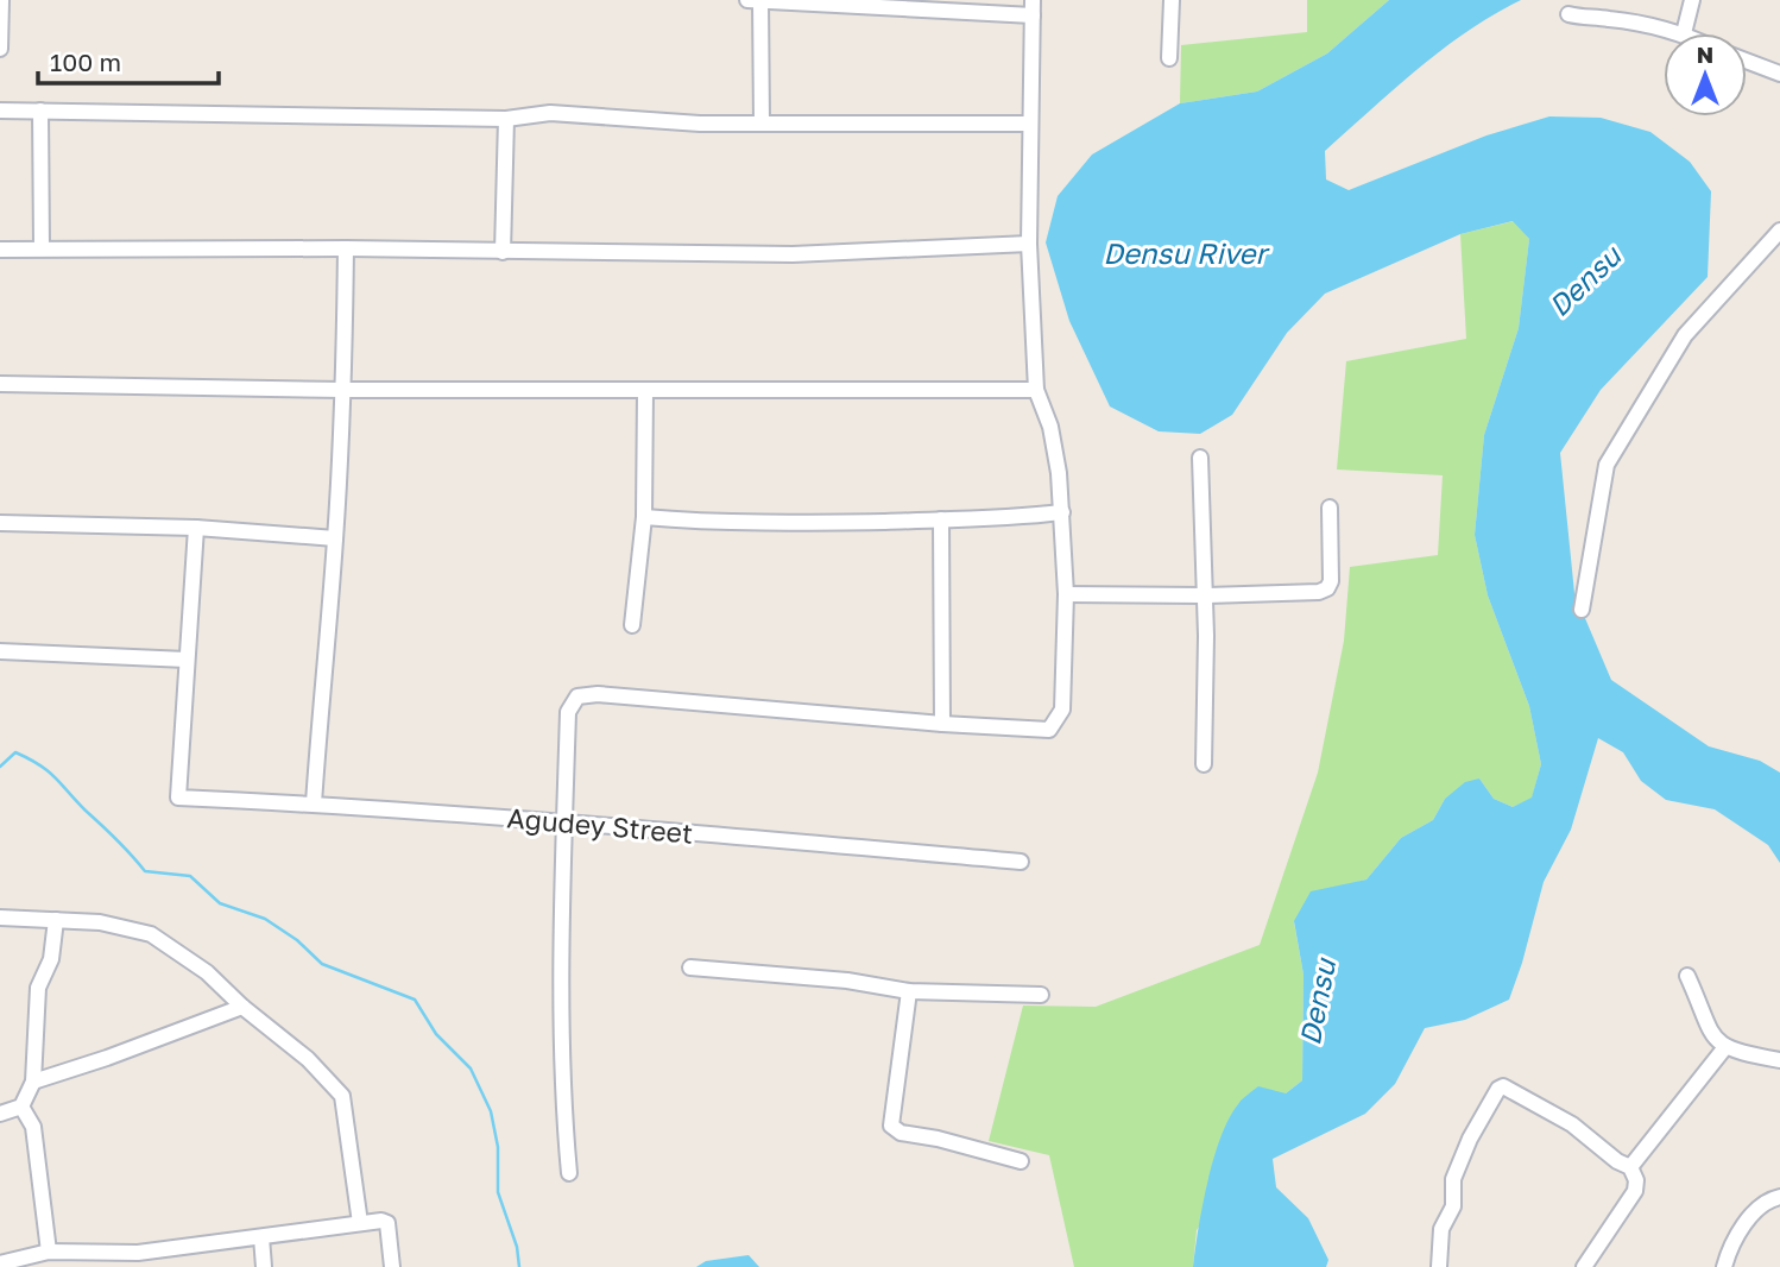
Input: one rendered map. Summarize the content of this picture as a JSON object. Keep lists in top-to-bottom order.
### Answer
{
  "streets": {
    "street": ["Agudey Street"]
  },
  "water": ["Densu River", "Densu"],
  "scale_bar": "100 m",
  "north": "top"
}
